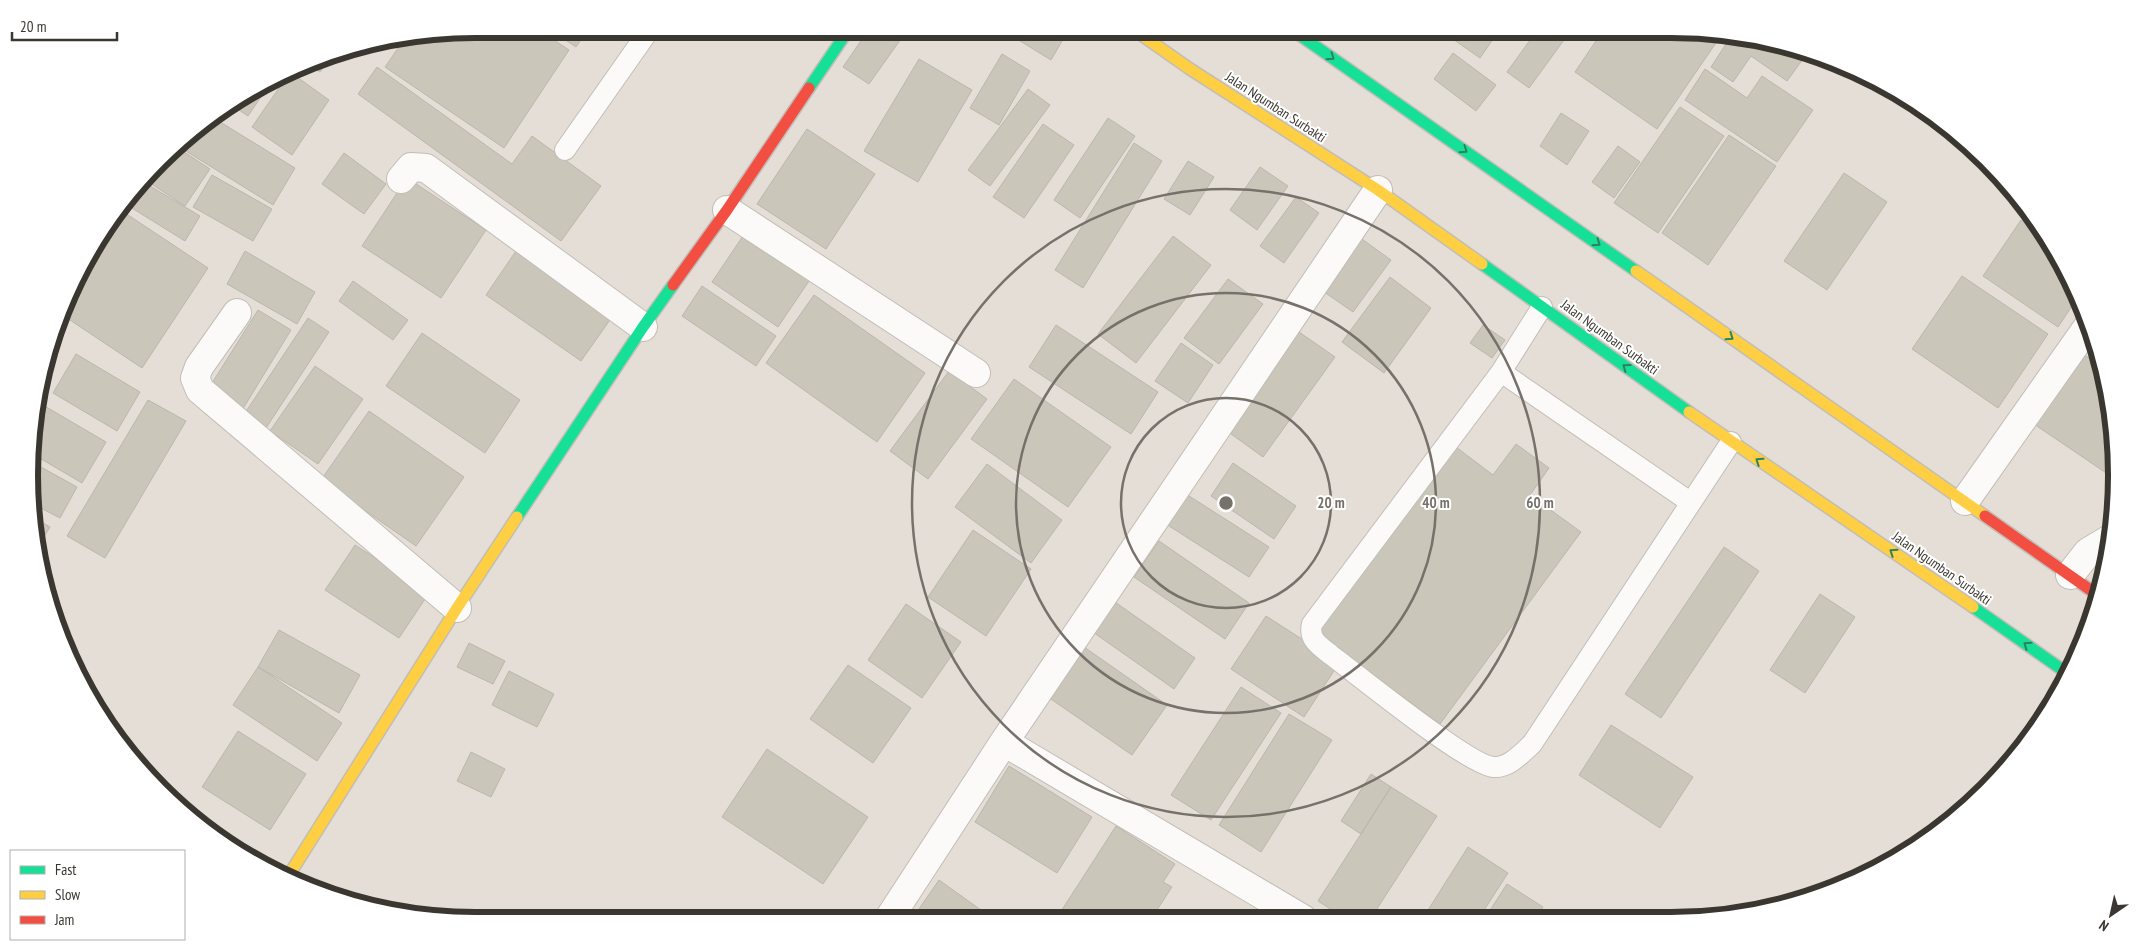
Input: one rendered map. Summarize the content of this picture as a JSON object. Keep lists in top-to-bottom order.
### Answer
{
  "streets": {
    "main road": ["Jalan Ngumban Surbakti"]
  },
  "legend": ["Fast", "Slow", "Jam"],
  "scale_bar": "20 m",
  "north": "bottom left",
  "rings": ["20 m", "40 m", "60 m"]
}
